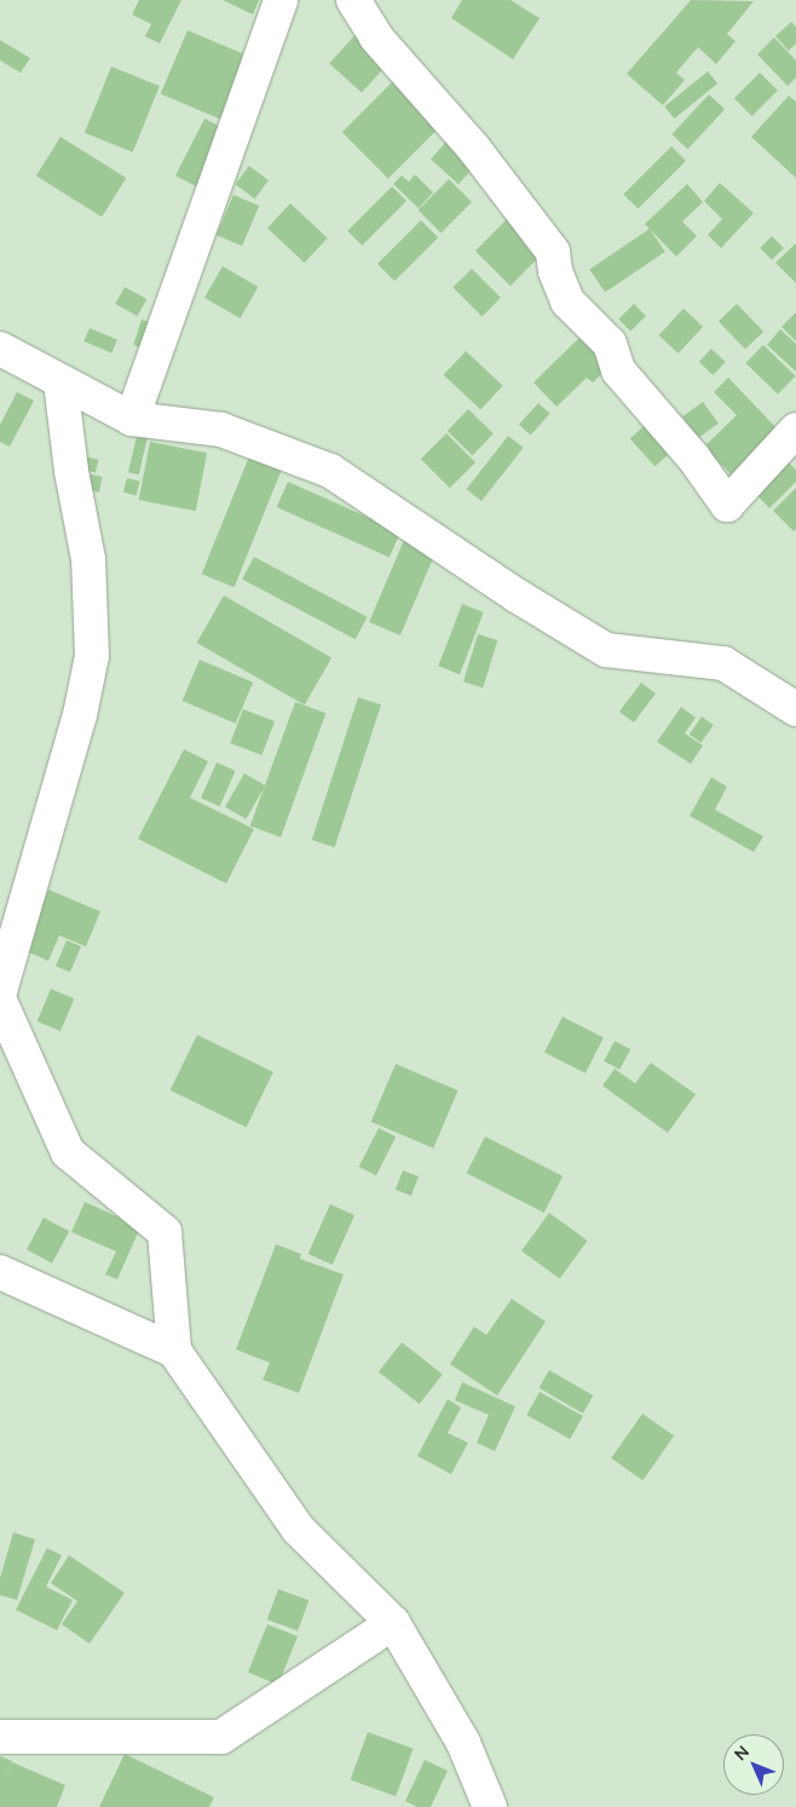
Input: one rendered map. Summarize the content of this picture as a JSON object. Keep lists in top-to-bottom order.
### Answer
{
  "north": "top left"
}
